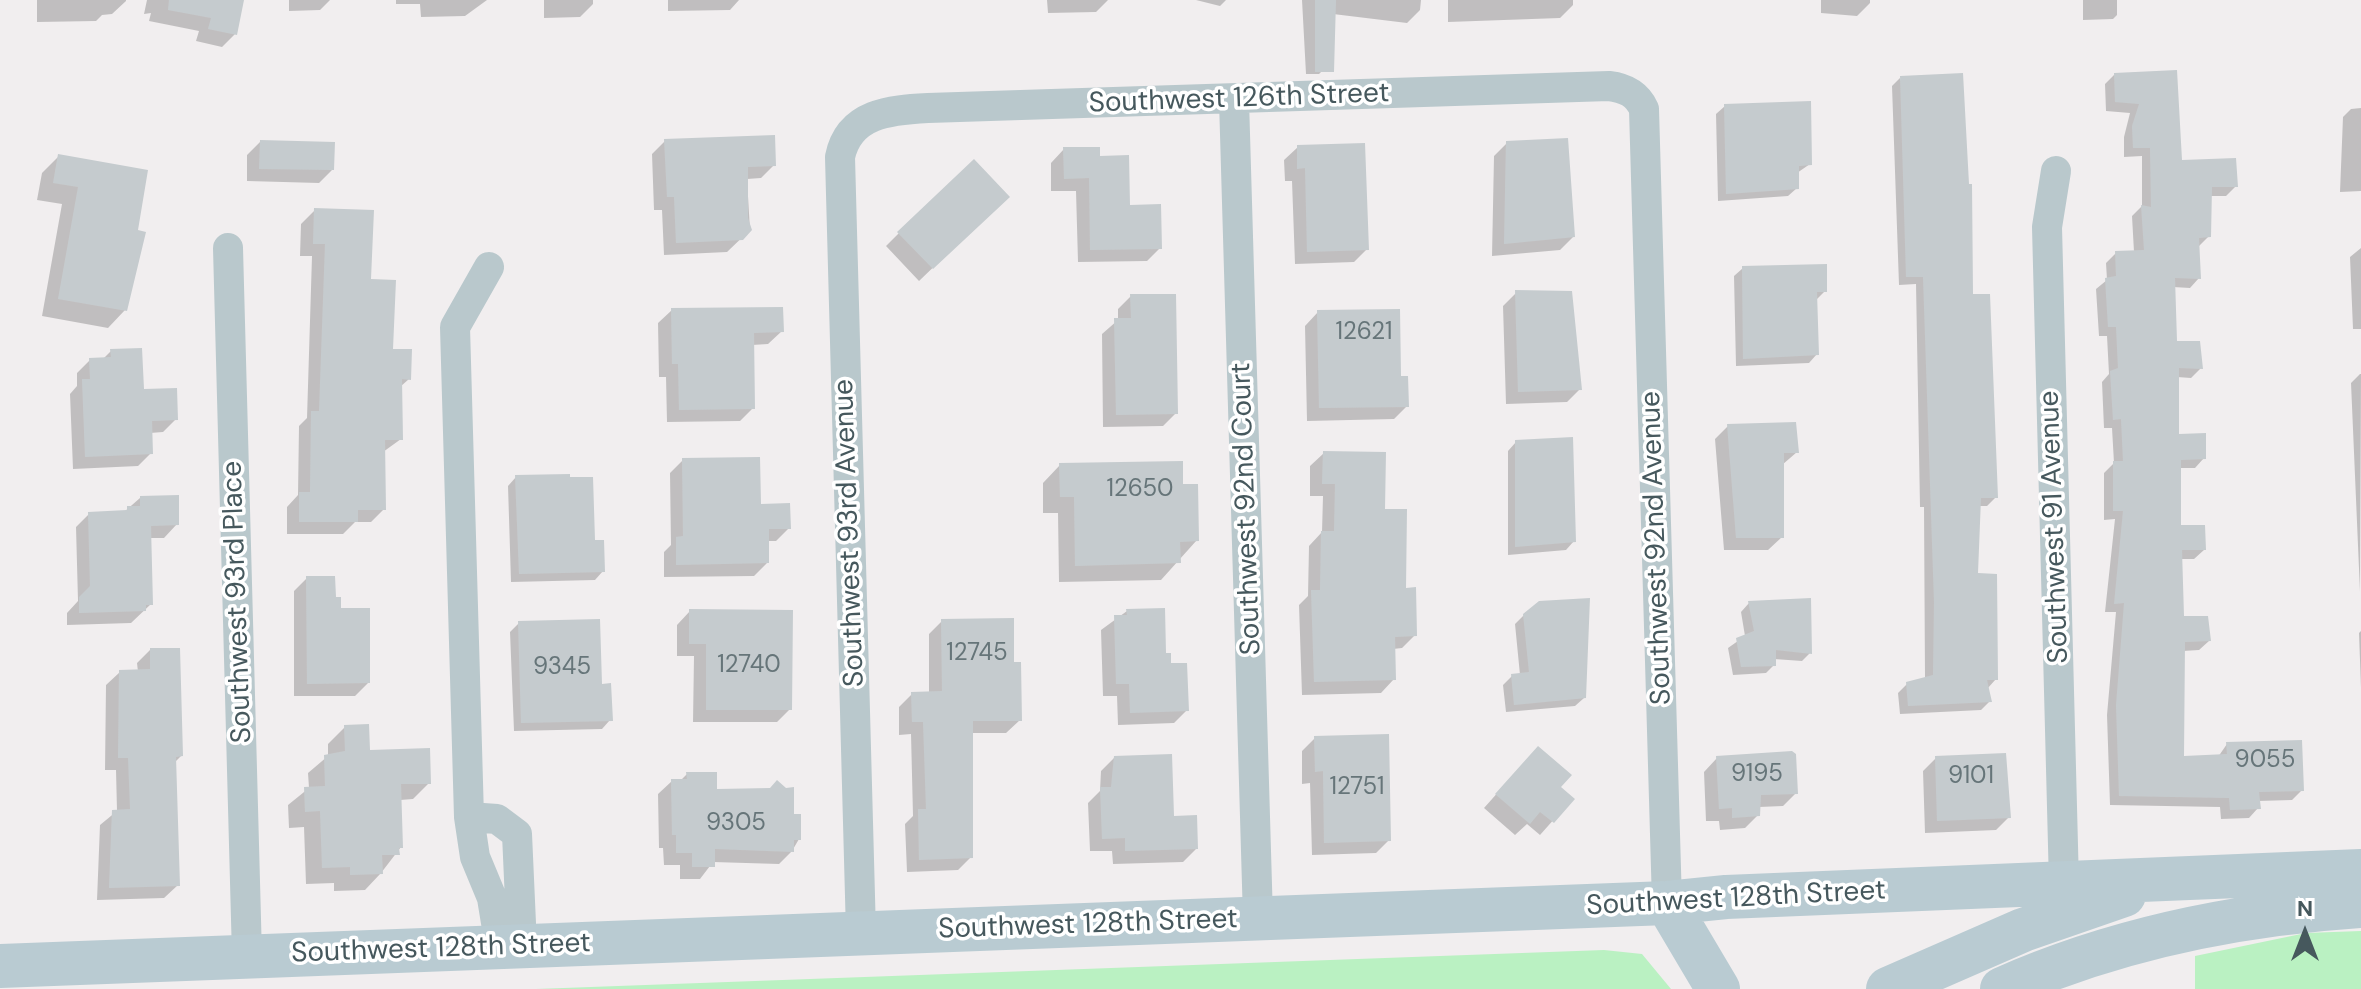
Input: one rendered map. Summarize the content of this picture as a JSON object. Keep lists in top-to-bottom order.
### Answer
{
  "streets": {
    "street": [
      "Southwest 126th Street",
      "Southwest 92nd Court",
      "Southwest 91 Avenue",
      "Southwest 93rd Avenue",
      "Southwest 92nd Avenue",
      "Southwest 93rd Place",
      "Southwest 128th Street"
    ]
  },
  "crossings": [
    ["Southwest 126th Street", "Southwest 92nd Court"],
    ["Southwest 126th Street", "Southwest 93rd Avenue"],
    ["Southwest 126th Street", "Southwest 92nd Avenue"],
    ["Southwest 92nd Court", "Southwest 128th Street"],
    ["Southwest 91 Avenue", "Southwest 128th Street"],
    ["Southwest 93rd Avenue", "Southwest 128th Street"],
    ["Southwest 92nd Avenue", "Southwest 128th Street"],
    ["Southwest 93rd Place", "Southwest 128th Street"]
  ],
  "house_numbers": [
    "12621",
    "12650",
    "12745",
    "12740",
    "9345",
    "9055",
    "9195",
    "9101",
    "12751",
    "9305"
  ],
  "north": "top"
}
